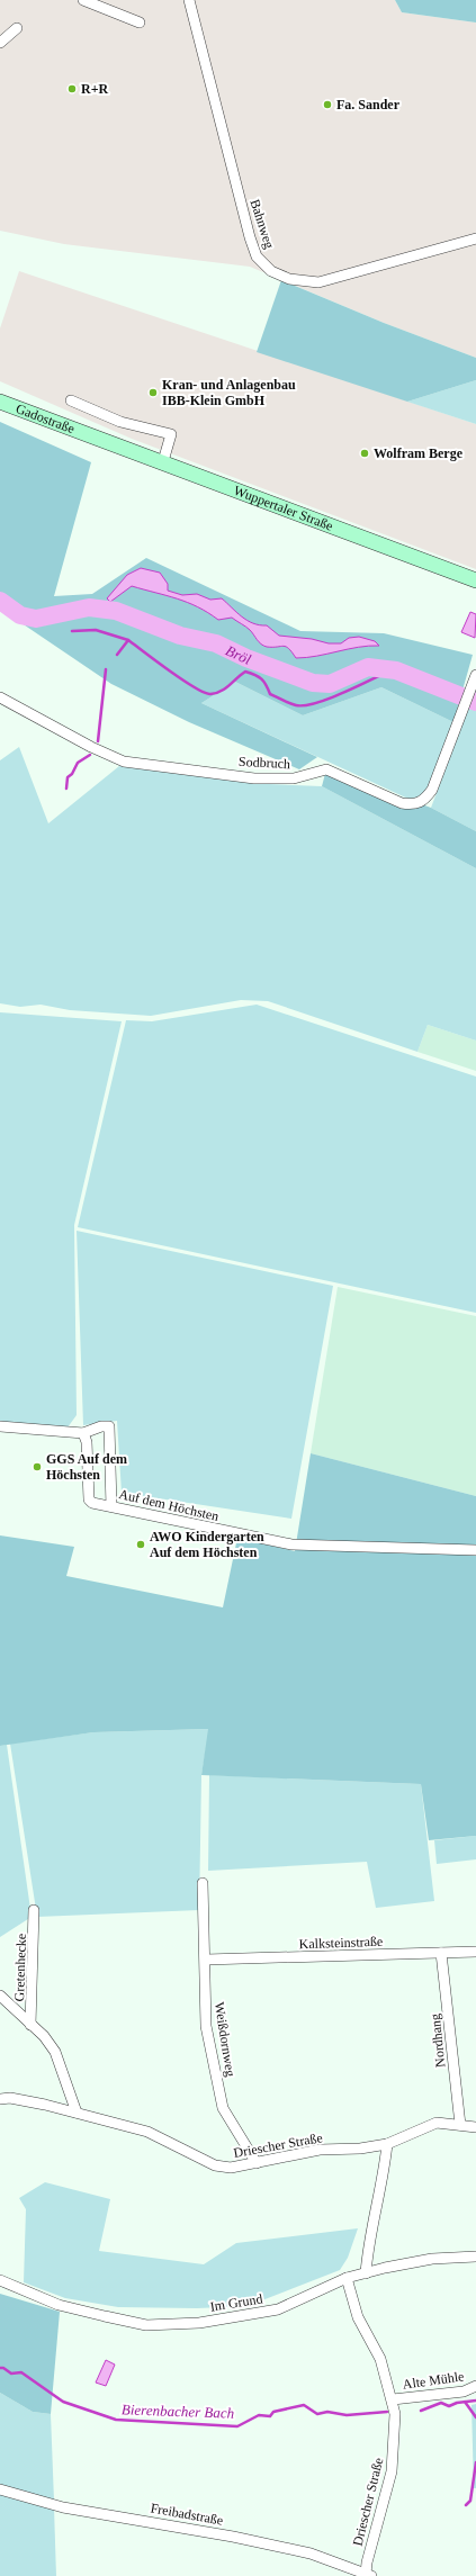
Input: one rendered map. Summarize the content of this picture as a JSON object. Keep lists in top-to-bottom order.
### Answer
{
  "streets": {
    "main road": ["Gadostraße", "Wuppertaler Straße"],
    "street": [
      "Bahnweg",
      "Sodbruch",
      "Auf dem Höchsten",
      "Kalksteinstraße",
      "Gretenhecke",
      "Weißdornweg",
      "Nordhang",
      "Driescher Straße",
      "Im Grund",
      "Alte Mühle",
      "Freibadstraße"
    ]
  },
  "crossings": [
    ["Gadostraße", "Wuppertaler Straße"],
    ["Kalksteinstraße", "Weißdornweg"],
    ["Kalksteinstraße", "Nordhang"],
    ["Gretenhecke", "Driescher Straße"],
    ["Weißdornweg", "Driescher Straße"],
    ["Nordhang", "Driescher Straße"],
    ["Driescher Straße", "Im Grund"],
    ["Driescher Straße", "Alte Mühle"],
    ["Driescher Straße", "Freibadstraße"]
  ],
  "water": ["Bröl", "Bierenbacher Bach"],
  "places": [
    "R+R",
    "Fa. Sander",
    "Kran- und Anlagenbau IBB-Klein GmbH",
    "Wolfram Berge",
    "GGS Auf dem Höchsten",
    "AWO Kindergarten Auf dem Höchsten"
  ]
}
